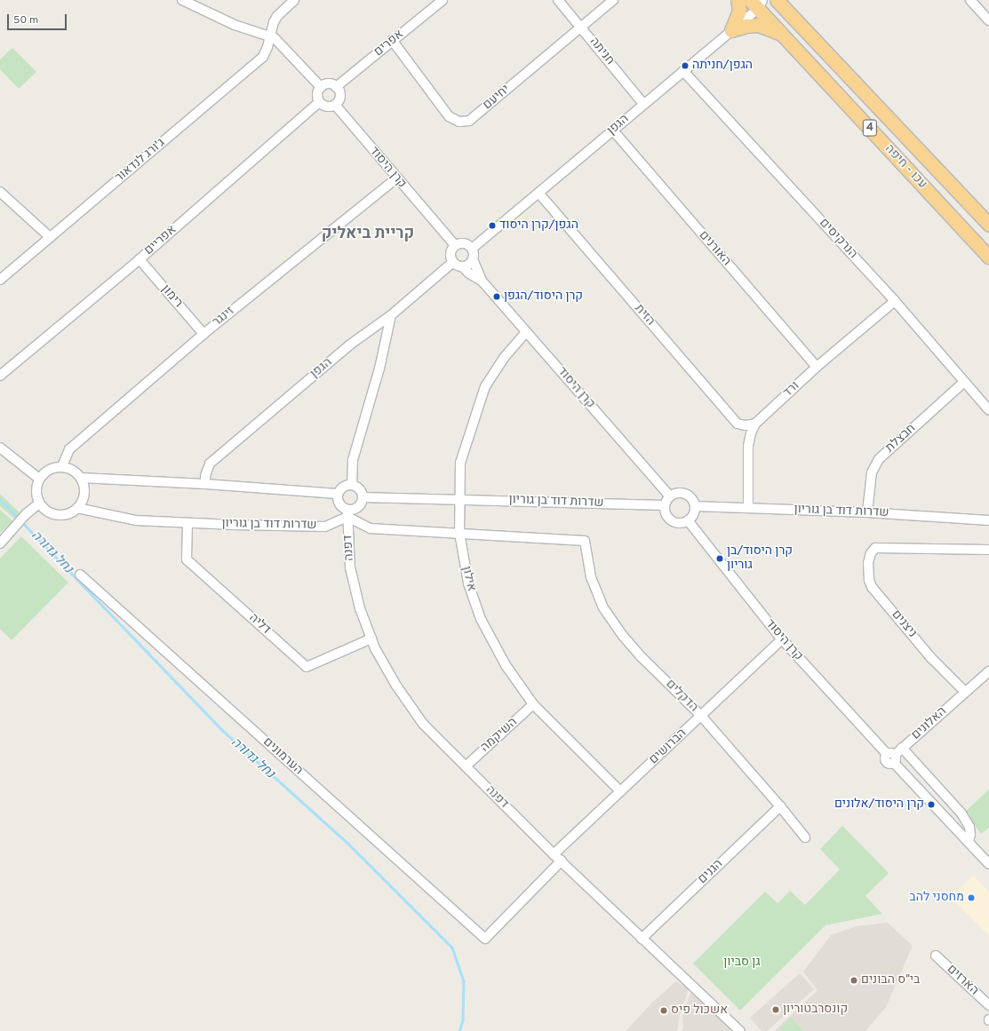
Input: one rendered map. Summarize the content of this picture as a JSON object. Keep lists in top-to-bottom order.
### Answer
{
  "streets": {
    "highway": ["4", "עכו - חיפה"],
    "street": [
      "אפרים",
      "חניתה",
      "יחיעם",
      "הגפן",
      "ג'ורג לנדאור",
      "קרן היסוד",
      "הנרקיסים",
      "אפריים",
      "האורנים",
      "רימון",
      "הזית",
      "זינגר",
      "ורד",
      "חבצלת",
      "שדרות דוד בן גוריון",
      "דפנה",
      "אילון",
      "דליה",
      "ניצנים",
      "הדקלים",
      "האלונים",
      "השיקמה",
      "הברושים",
      "הערמונים",
      "הגנים",
      "הארזים"
    ]
  },
  "crossings": [
    ["אפרים", "יחיעם"],
    ["אפרים", "קרן היסוד"],
    ["אפרים", "אפריים"],
    ["חניתה", "יחיעם"],
    ["חניתה", "הגפן"],
    ["הגפן", "עכו - חיפה"],
    ["הגפן", "קרן היסוד"],
    ["הגפן", "הנרקיסים"],
    ["הגפן", "האורנים"],
    ["הגפן", "הזית"],
    ["קרן היסוד", "אפריים"],
    ["קרן היסוד", "זינגר"],
    ["קרן היסוד", "שדרות דוד בן גוריון"],
    ["קרן היסוד", "אילון"],
    ["קרן היסוד", "האלונים"],
    ["קרן היסוד", "הברושים"],
    ["הנרקיסים", "ורד"],
    ["הנרקיסים", "חבצלת"],
    ["אפריים", "רימון"],
    ["האורנים", "ורד"],
    ["רימון", "זינגר"],
    ["הזית", "ורד"],
    ["זינגר", "שדרות דוד בן גוריון"],
    ["ורד", "שדרות דוד בן גוריון"],
    ["חבצלת", "שדרות דוד בן גוריון"],
    ["שדרות דוד בן גוריון", "דפנה"],
    ["שדרות דוד בן גוריון", "אילון"],
    ["שדרות דוד בן גוריון", "דליה"],
    ["דפנה", "דליה"],
    ["דפנה", "השיקמה"],
    ["דפנה", "הברושים"],
    ["דפנה", "הערמונים"],
    ["דפנה", "הגנים"],
    ["אילון", "הדקלים"],
    ["אילון", "השיקמה"],
    ["אילון", "הברושים"],
    ["ניצנים", "האלונים"],
    ["הדקלים", "הברושים"],
    ["הדקלים", "הגנים"]
  ],
  "districts": ["קריית ביאליק"],
  "water": ["נחל גדורה"],
  "parks": ["גן סביון"],
  "places": [
    "הגפן/חניתה",
    "הגפן/קרן היסוד",
    "קרן היסוד/הגפן",
    "קרן היסוד/בן גוריון",
    "קרן היסוד/אלונים",
    "מחסני להב",
    "בי״ס הבונים",
    "קונסרבטוריון",
    "אשכול פיס"
  ],
  "scale_bar": "50 m"
}
